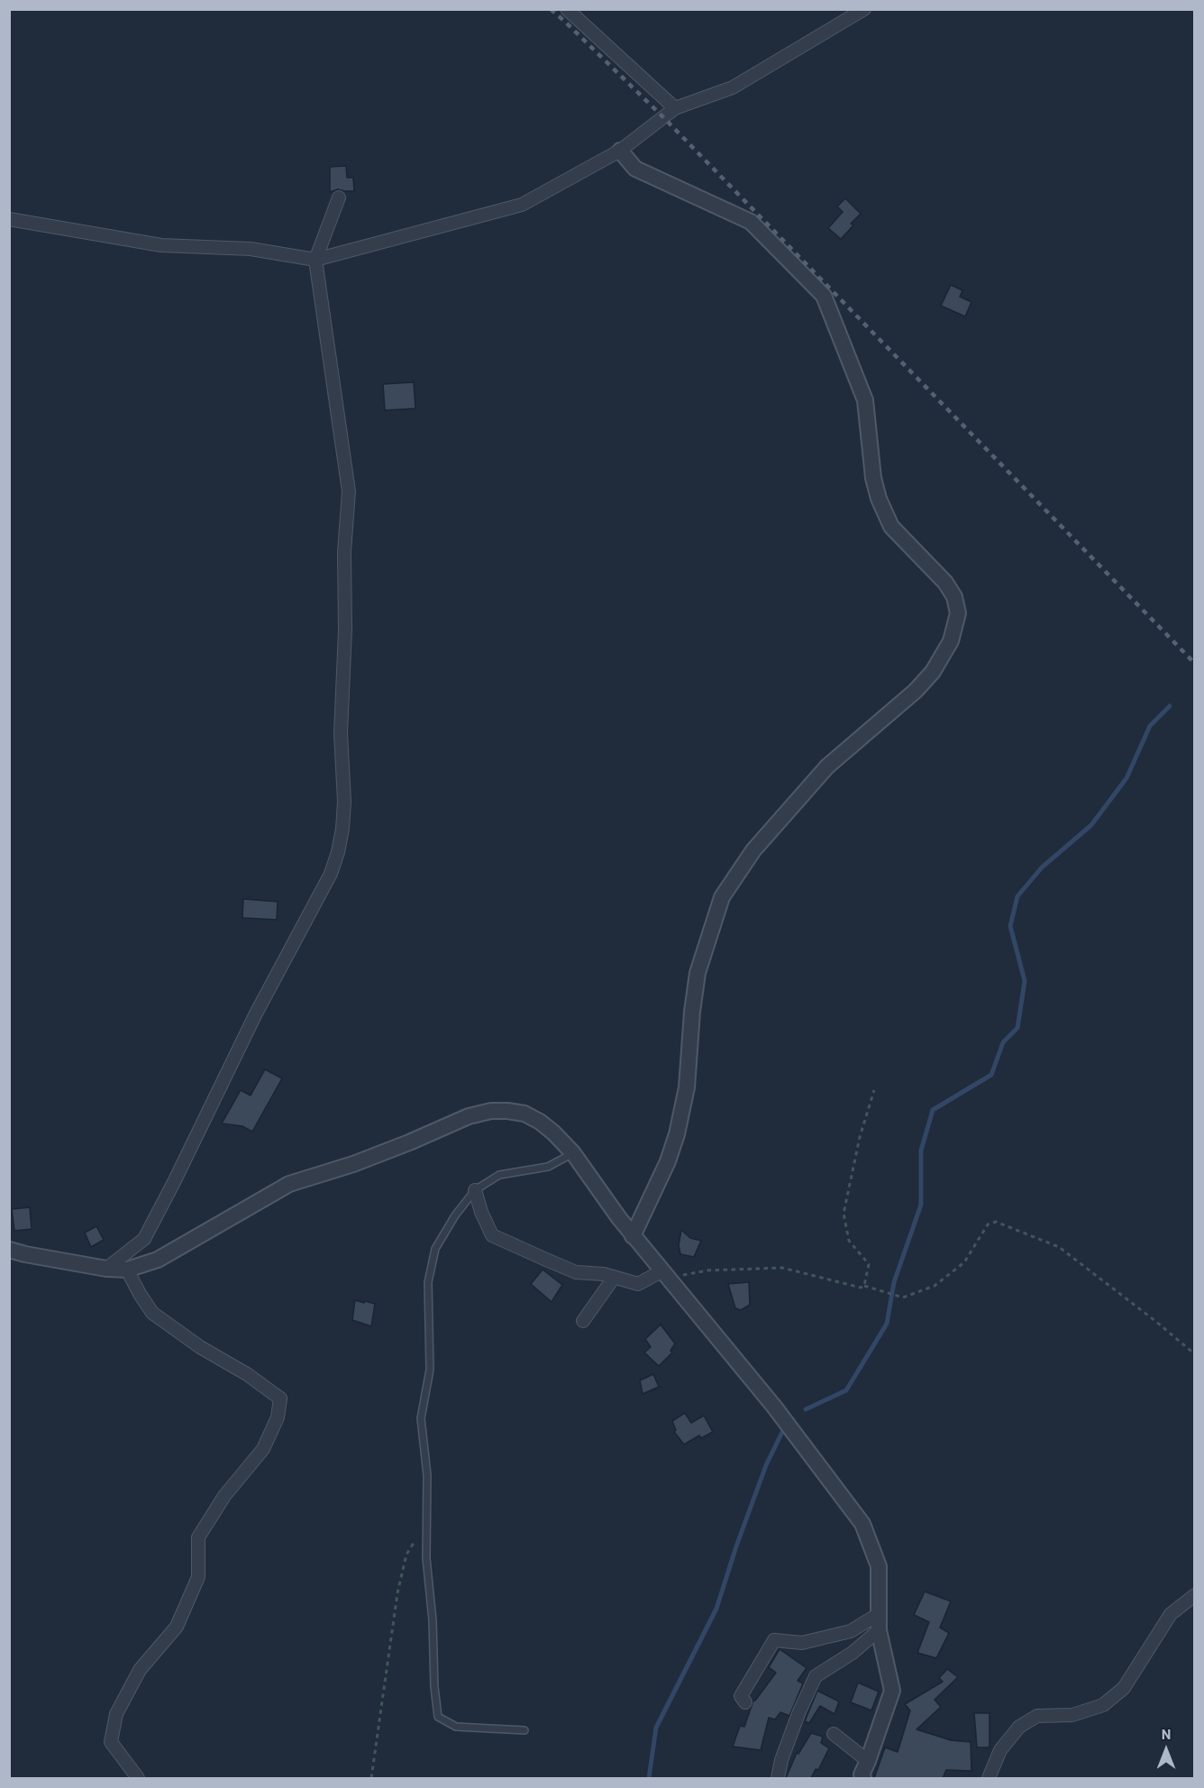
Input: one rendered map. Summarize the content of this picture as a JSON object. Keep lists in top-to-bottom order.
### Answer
{
  "north": "top"
}
